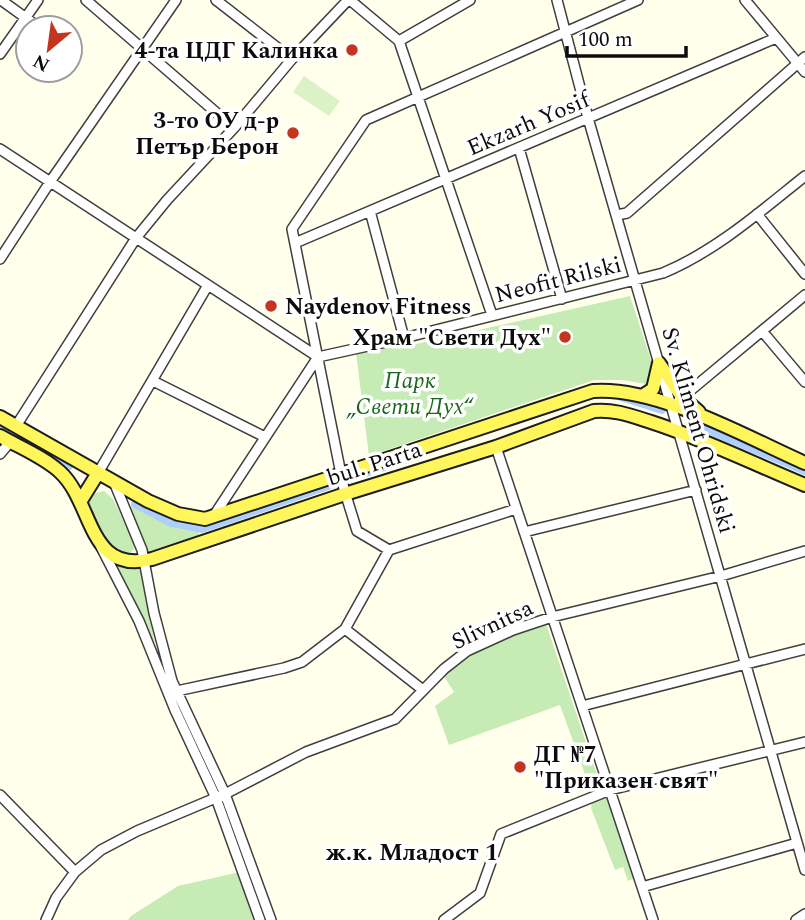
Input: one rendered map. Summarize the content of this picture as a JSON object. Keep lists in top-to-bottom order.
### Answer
{
  "streets": {
    "main road": ["bul. Parta"],
    "street": [
      "Ekzarh Yosif",
      "Neofit Rilski",
      "Sv. Kliment Ohridski",
      "Slivnitsa"
    ]
  },
  "crossings": [
    ["Ekzarh Yosif", "Sv. Kliment Ohridski"],
    ["Neofit Rilski", "Sv. Kliment Ohridski"],
    ["Sv. Kliment Ohridski", "bul. Parta"],
    ["Sv. Kliment Ohridski", "Slivnitsa"]
  ],
  "districts": ["ж.к. Младост 1"],
  "parks": ["Парк „Свети Дух“"],
  "places": [
    "4-та ЦДГ Калинка",
    "3-то ОУ д-р Петър Берон",
    "Naydenov Fitness",
    "Храм \"Свети Дух\"",
    "ДГ №7 \"Приказен свят\""
  ],
  "scale_bar": "100 m",
  "north": "bottom left"
}
